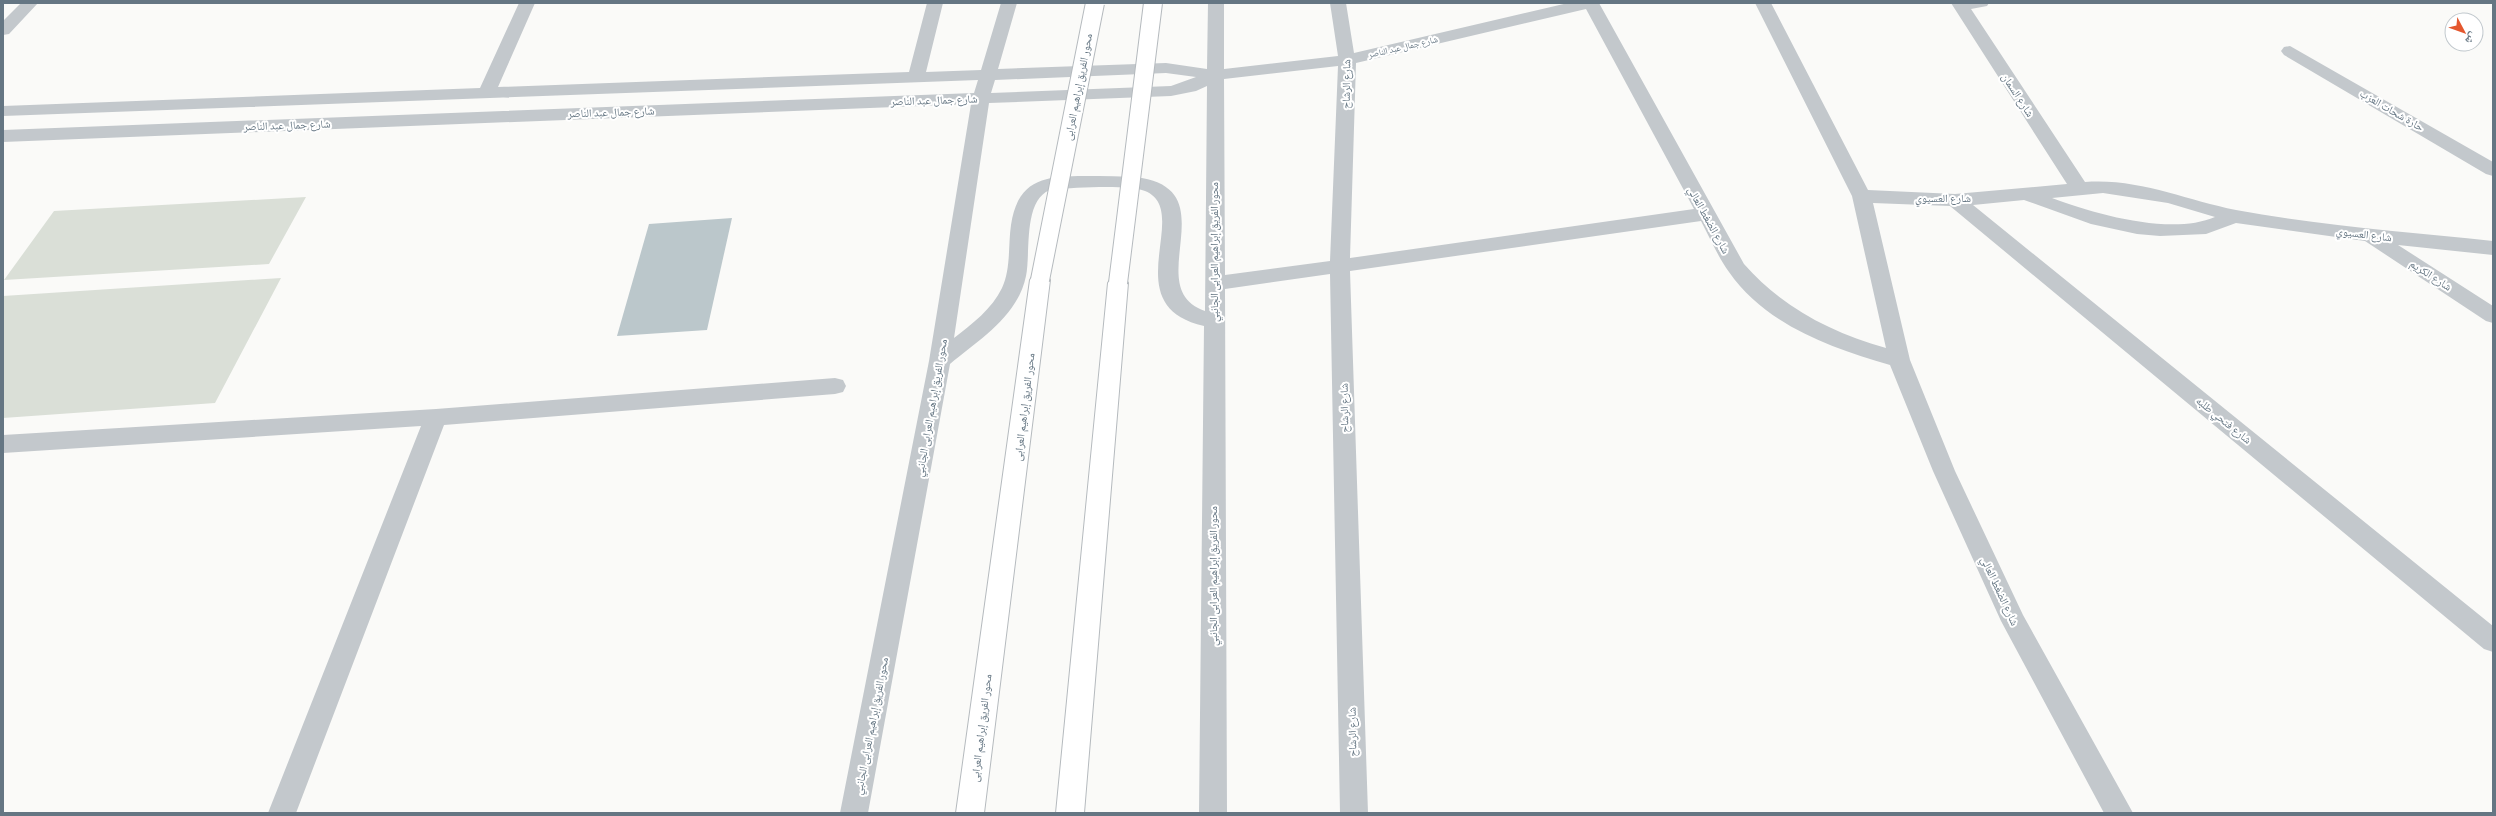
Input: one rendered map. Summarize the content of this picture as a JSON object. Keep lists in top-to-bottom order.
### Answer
{
  "streets": {
    "main road": ["محور الفريق إبراهيم العرابى"],
    "street": [
      "شارع جمال عبد الناصر",
      "شارع الرشاح",
      "شارع السمان",
      "حارة شحات العزب",
      "شارع العسيوي",
      "شارع الضغط العالي",
      "محور الفريق إبراهيم العرابى الجانبي",
      "شارع الكريم",
      "شارع فتحي طلبه"
    ]
  },
  "crossings": [
    ["شارع جمال عبد الناصر", "شارع الرشاح"],
    ["شارع جمال عبد الناصر", "شارع الضغط العالي"],
    ["شارع جمال عبد الناصر", "محور الفريق إبراهيم العرابى الجانبي"],
    ["شارع السمان", "شارع العسيوي"],
    ["شارع العسيوي", "شارع الضغط العالي"],
    ["شارع العسيوي", "شارع الكريم"],
    ["شارع العسيوي", "شارع فتحي طلبه"]
  ],
  "north": "bottom right"
}
